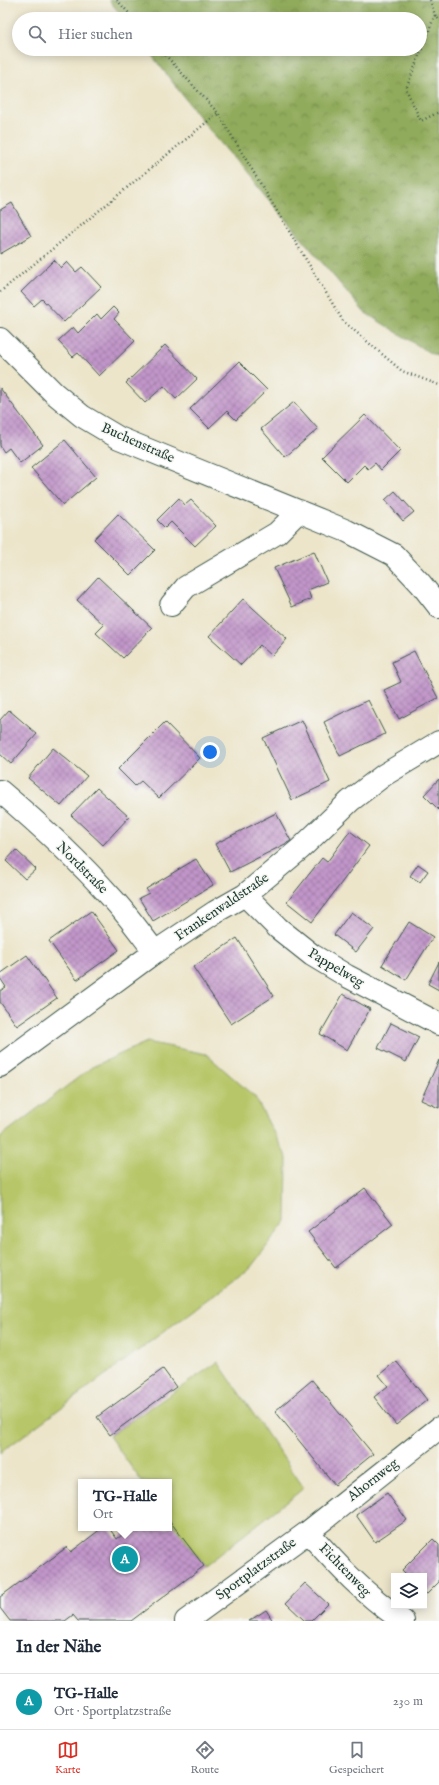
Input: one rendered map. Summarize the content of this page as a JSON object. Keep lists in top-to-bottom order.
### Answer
{
  "streets": {
    "street": [
      "Buchenstraße",
      "Nordstraße",
      "Frankenwaldstraße",
      "Pappelweg",
      "Ahornweg",
      "Sportplatzstraße",
      "Fichtenweg"
    ]
  },
  "crossings": [
    ["Nordstraße", "Frankenwaldstraße"],
    ["Frankenwaldstraße", "Pappelweg"],
    ["Ahornweg", "Sportplatzstraße"],
    ["Ahornweg", "Fichtenweg"],
    ["Sportplatzstraße", "Fichtenweg"]
  ],
  "page": {
    "search": "Hier suchen",
    "popup": ["TG-Halle", "Ort"],
    "pins": "A",
    "heading": "In der Nähe",
    "list": [
      {
        "mark": "A",
        "name": "TG-Halle",
        "note": "Ort · Sportplatzstraße",
        "value": "230 m"
      }
    ],
    "nav": ["Karte", "Route", "Gespeichert"]
  }
}
